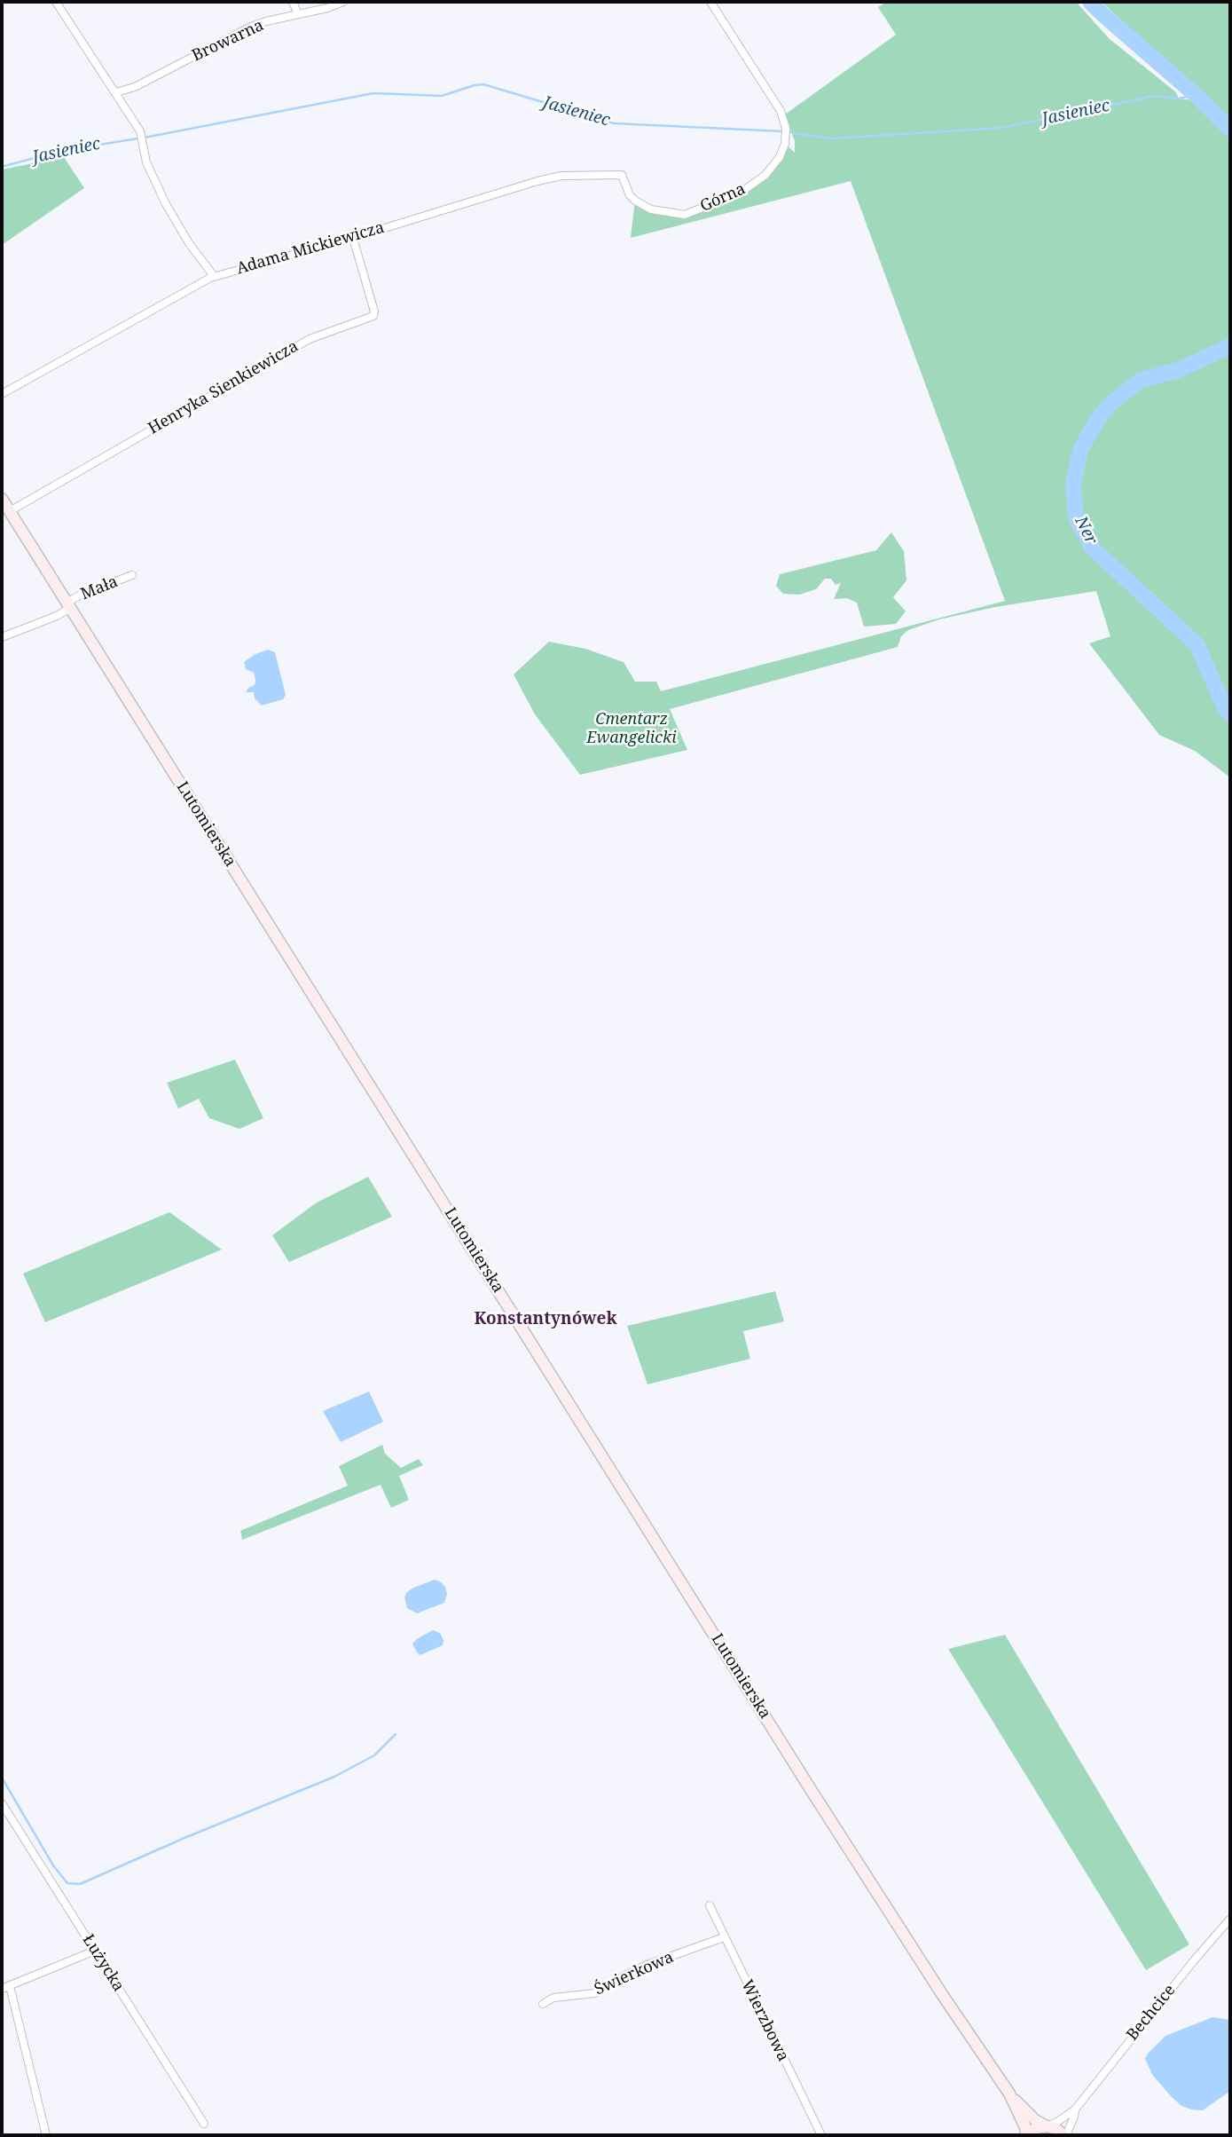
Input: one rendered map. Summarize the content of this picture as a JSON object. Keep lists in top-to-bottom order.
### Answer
{
  "streets": {
    "main road": ["Lutomierska"],
    "street": [
      "Browarna",
      "Górna",
      "Adama Mickiewicza",
      "Henryka Sienkiewicza",
      "Mała",
      "Łużycka",
      "Świerkowa",
      "Bechcice",
      "Wierzbowa"
    ]
  },
  "crossings": [
    ["Górna", "Adama Mickiewicza"],
    ["Adama Mickiewicza", "Henryka Sienkiewicza"],
    ["Henryka Sienkiewicza", "Lutomierska"],
    ["Mała", "Lutomierska"],
    ["Lutomierska", "Bechcice"],
    ["Świerkowa", "Wierzbowa"]
  ],
  "districts": ["Konstantynówek"],
  "water": ["Jasieniec", "Ner"],
  "parks": ["Cmentarz Ewangelicki"]
}
